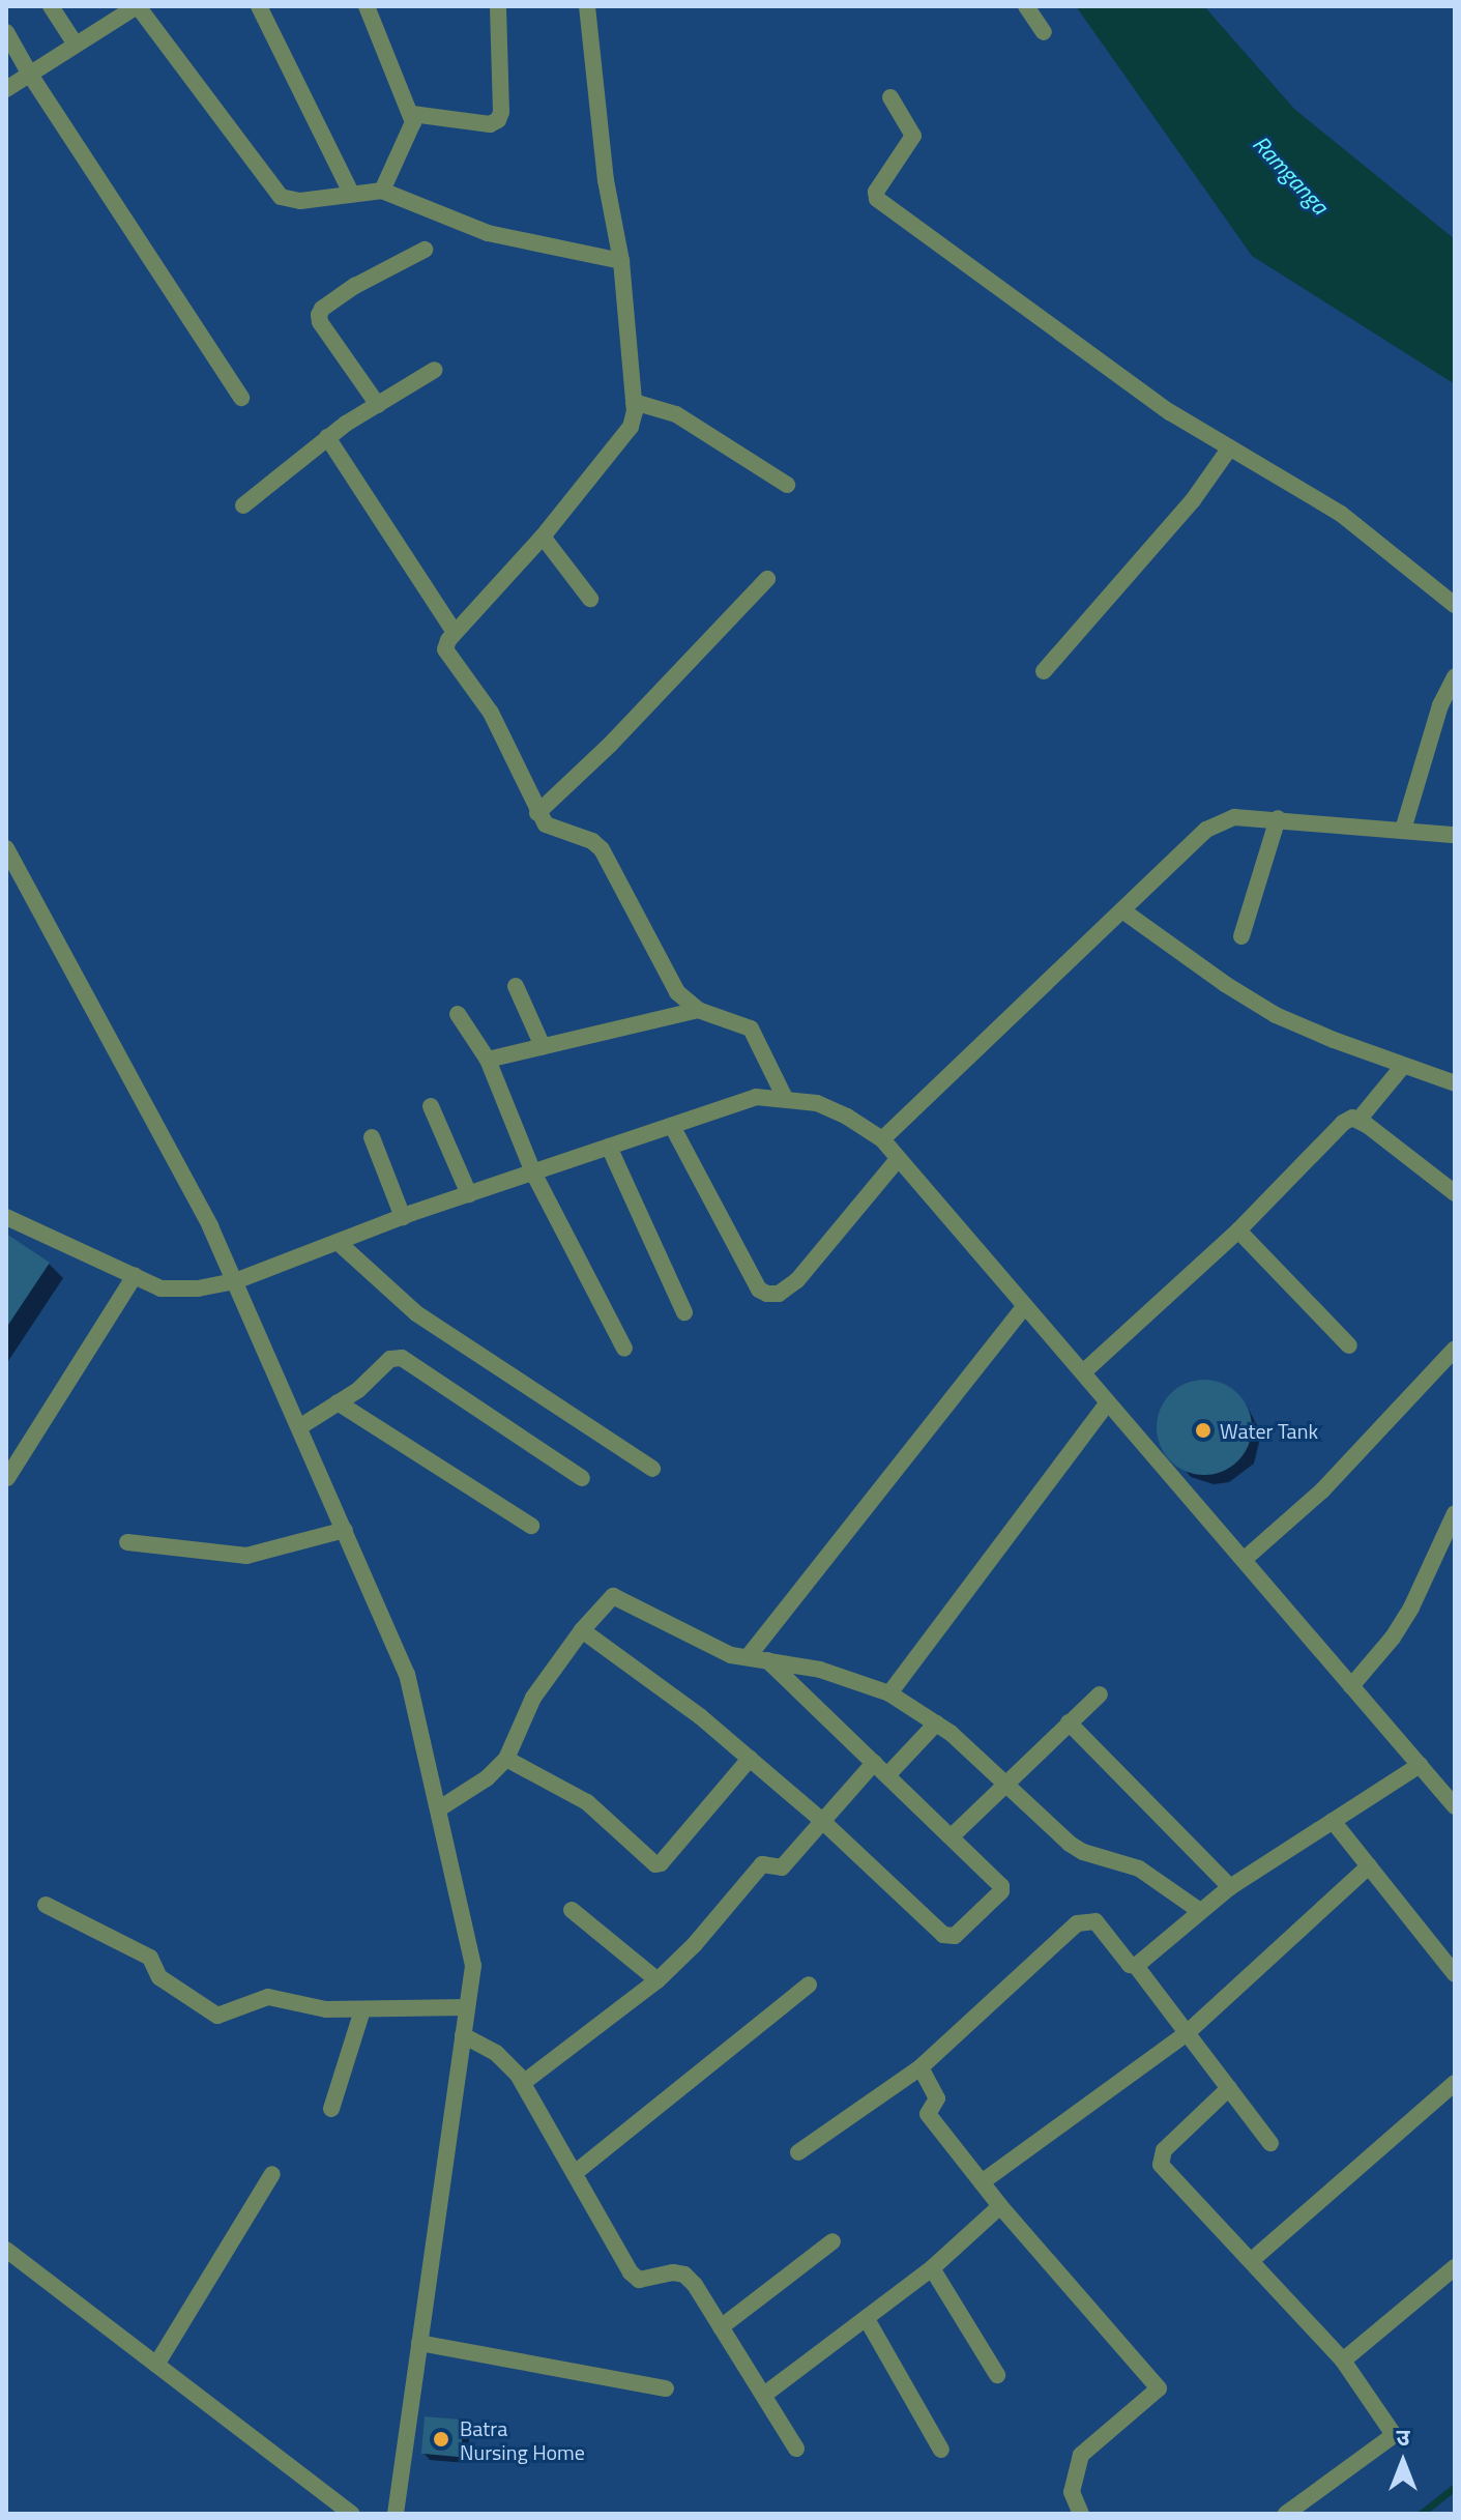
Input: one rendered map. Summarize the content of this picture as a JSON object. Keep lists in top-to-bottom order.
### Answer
{
  "water": ["Ramganga"],
  "places": ["Water Tank", "Batra Nursing Home"],
  "north": "top"
}
